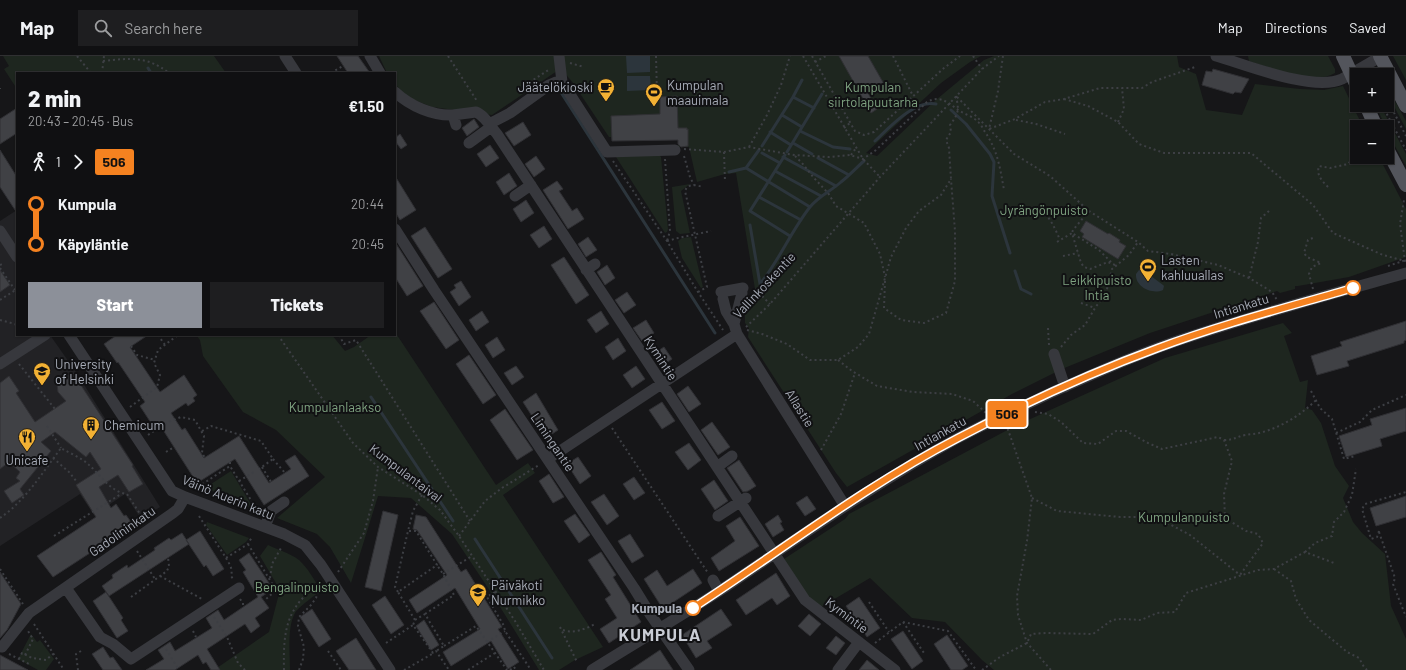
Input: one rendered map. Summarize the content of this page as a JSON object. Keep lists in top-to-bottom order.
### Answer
{
  "streets": {
    "street": [
      "Intiankatu",
      "Kymintie",
      "Allastie",
      "Limingantie",
      "Väinö Auerin katu",
      "Gadolininkatu"
    ],
    "path": ["Vallinkoskentie", "Kumpulantaival"]
  },
  "crossings": [
    ["Vallinkoskentie", "Allastie"],
    ["Intiankatu", "Kymintie"],
    ["Intiankatu", "Allastie"],
    ["Intiankatu", "Limingantie"],
    ["Väinö Auerin katu", "Gadolininkatu"]
  ],
  "districts": ["KUMPULA"],
  "parks": [
    "Kumpulan siirtolapuutarha",
    "Jyrängönpuisto",
    "Leikkipuisto Intia",
    "Kumpulanlaakso",
    "Kumpulanpuisto",
    "Bengalinpuisto"
  ],
  "places": {
    "cafe": ["Jäätelökioski"],
    "sports": ["Kumpulan maauimala", "Lasten kahluuallas"],
    "school or university": ["University of Helsinki", "Päiväkoti Nurmikko"],
    "building": ["Chemicum"],
    "restaurant": ["Unicafe"],
    "other": ["Kumpula"]
  },
  "lines": ["bus line 506"],
  "page": {
    "header": "Map",
    "search": "Search here",
    "nav": ["Map", "Directions", "Saved"],
    "on_map": "506",
    "map_buttons": ["+", "−"],
    "heading": ["2 min", "20:43 – 20:45 · Bus", "€1.50"],
    "legs": ["1", "506"],
    "list": [
      {
        "name": "Kumpula",
        "value": "20:44"
      },
      {
        "name": "Käpyläntie",
        "value": "20:45"
      }
    ],
    "buttons": ["Start", "Tickets"]
  }
}
